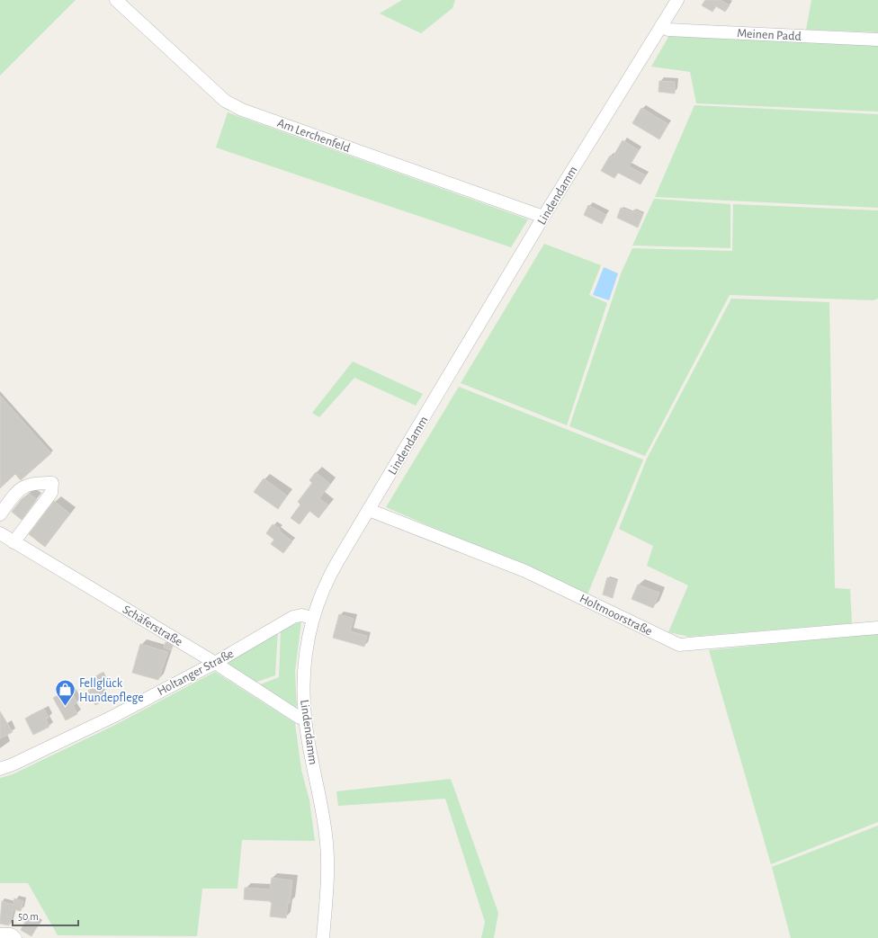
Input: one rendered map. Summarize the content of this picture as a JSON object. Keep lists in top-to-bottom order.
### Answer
{
  "streets": {
    "street": [
      "Meinen Padd",
      "Am Lerchenfeld",
      "Lindendamm",
      "Holtmoorstraße",
      "Schäferstraße",
      "Holtanger Straße"
    ]
  },
  "crossings": [
    ["Meinen Padd", "Lindendamm"],
    ["Am Lerchenfeld", "Lindendamm"],
    ["Lindendamm", "Holtmoorstraße"],
    ["Lindendamm", "Schäferstraße"],
    ["Lindendamm", "Holtanger Straße"],
    ["Schäferstraße", "Holtanger Straße"]
  ],
  "places": {
    "shop": ["Fellglück Hundepflege"]
  },
  "scale_bar": "50 m"
}
